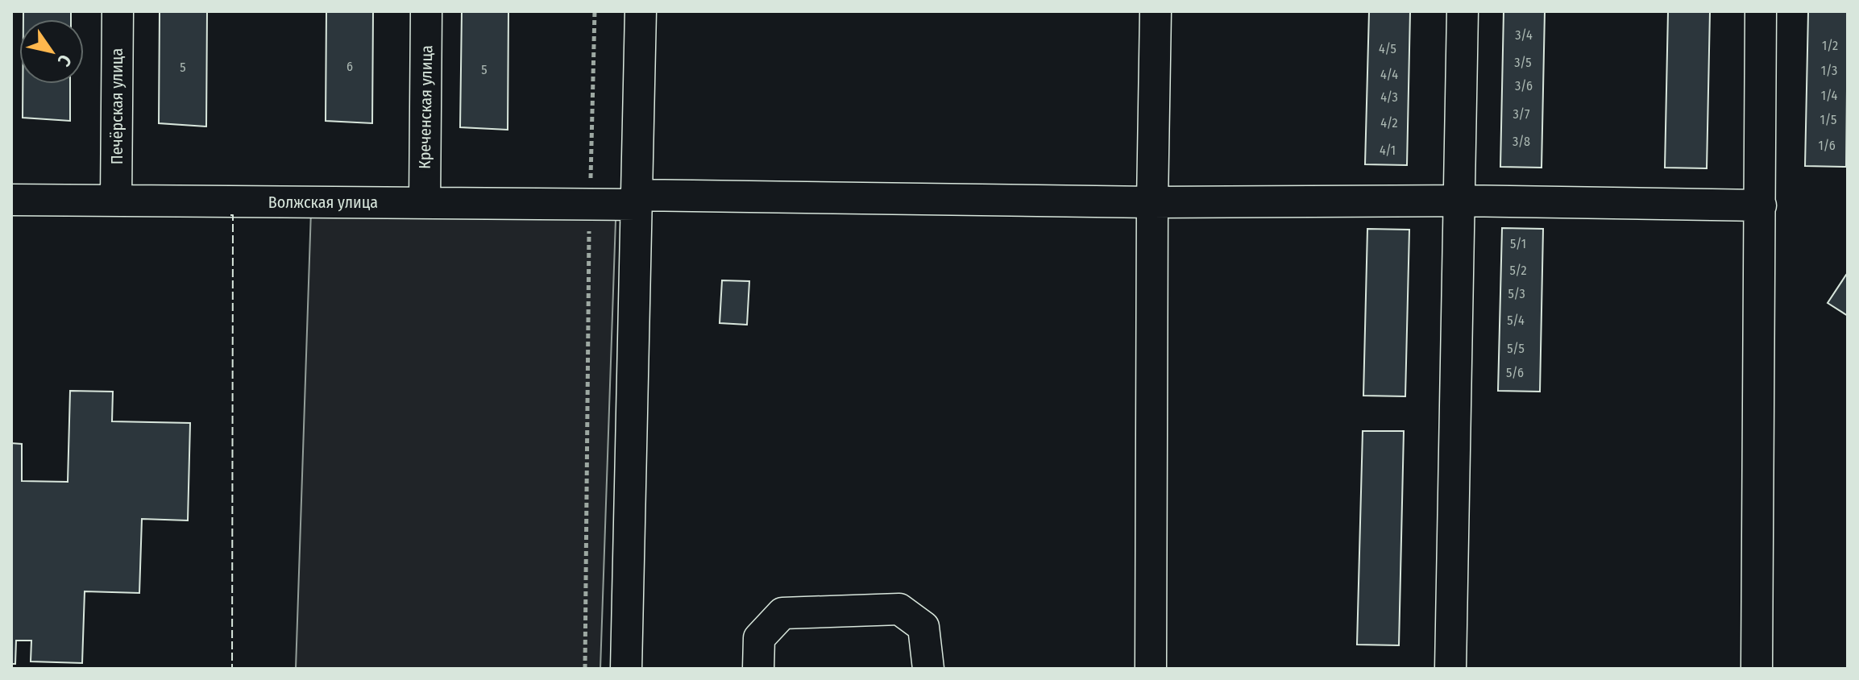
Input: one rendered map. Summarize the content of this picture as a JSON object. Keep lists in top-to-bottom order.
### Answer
{
  "streets": {
    "street": ["Печёрская улица", "Креченская улица", "Волжская улица"]
  },
  "crossings": [
    ["Печёрская улица", "Волжская улица"],
    ["Креченская улица", "Волжская улица"]
  ],
  "house_numbers": [
    "3/4",
    "1/2",
    "4/5",
    "3/5",
    "6",
    "5",
    "5",
    "1/3",
    "4/4",
    "3/6",
    "1/4",
    "4/3",
    "3/7",
    "1/5",
    "4/2",
    "3/8",
    "1/6",
    "4/1",
    "5/1",
    "5/2",
    "5/3",
    "5/4",
    "5/5",
    "5/6"
  ],
  "north": "bottom right"
}
